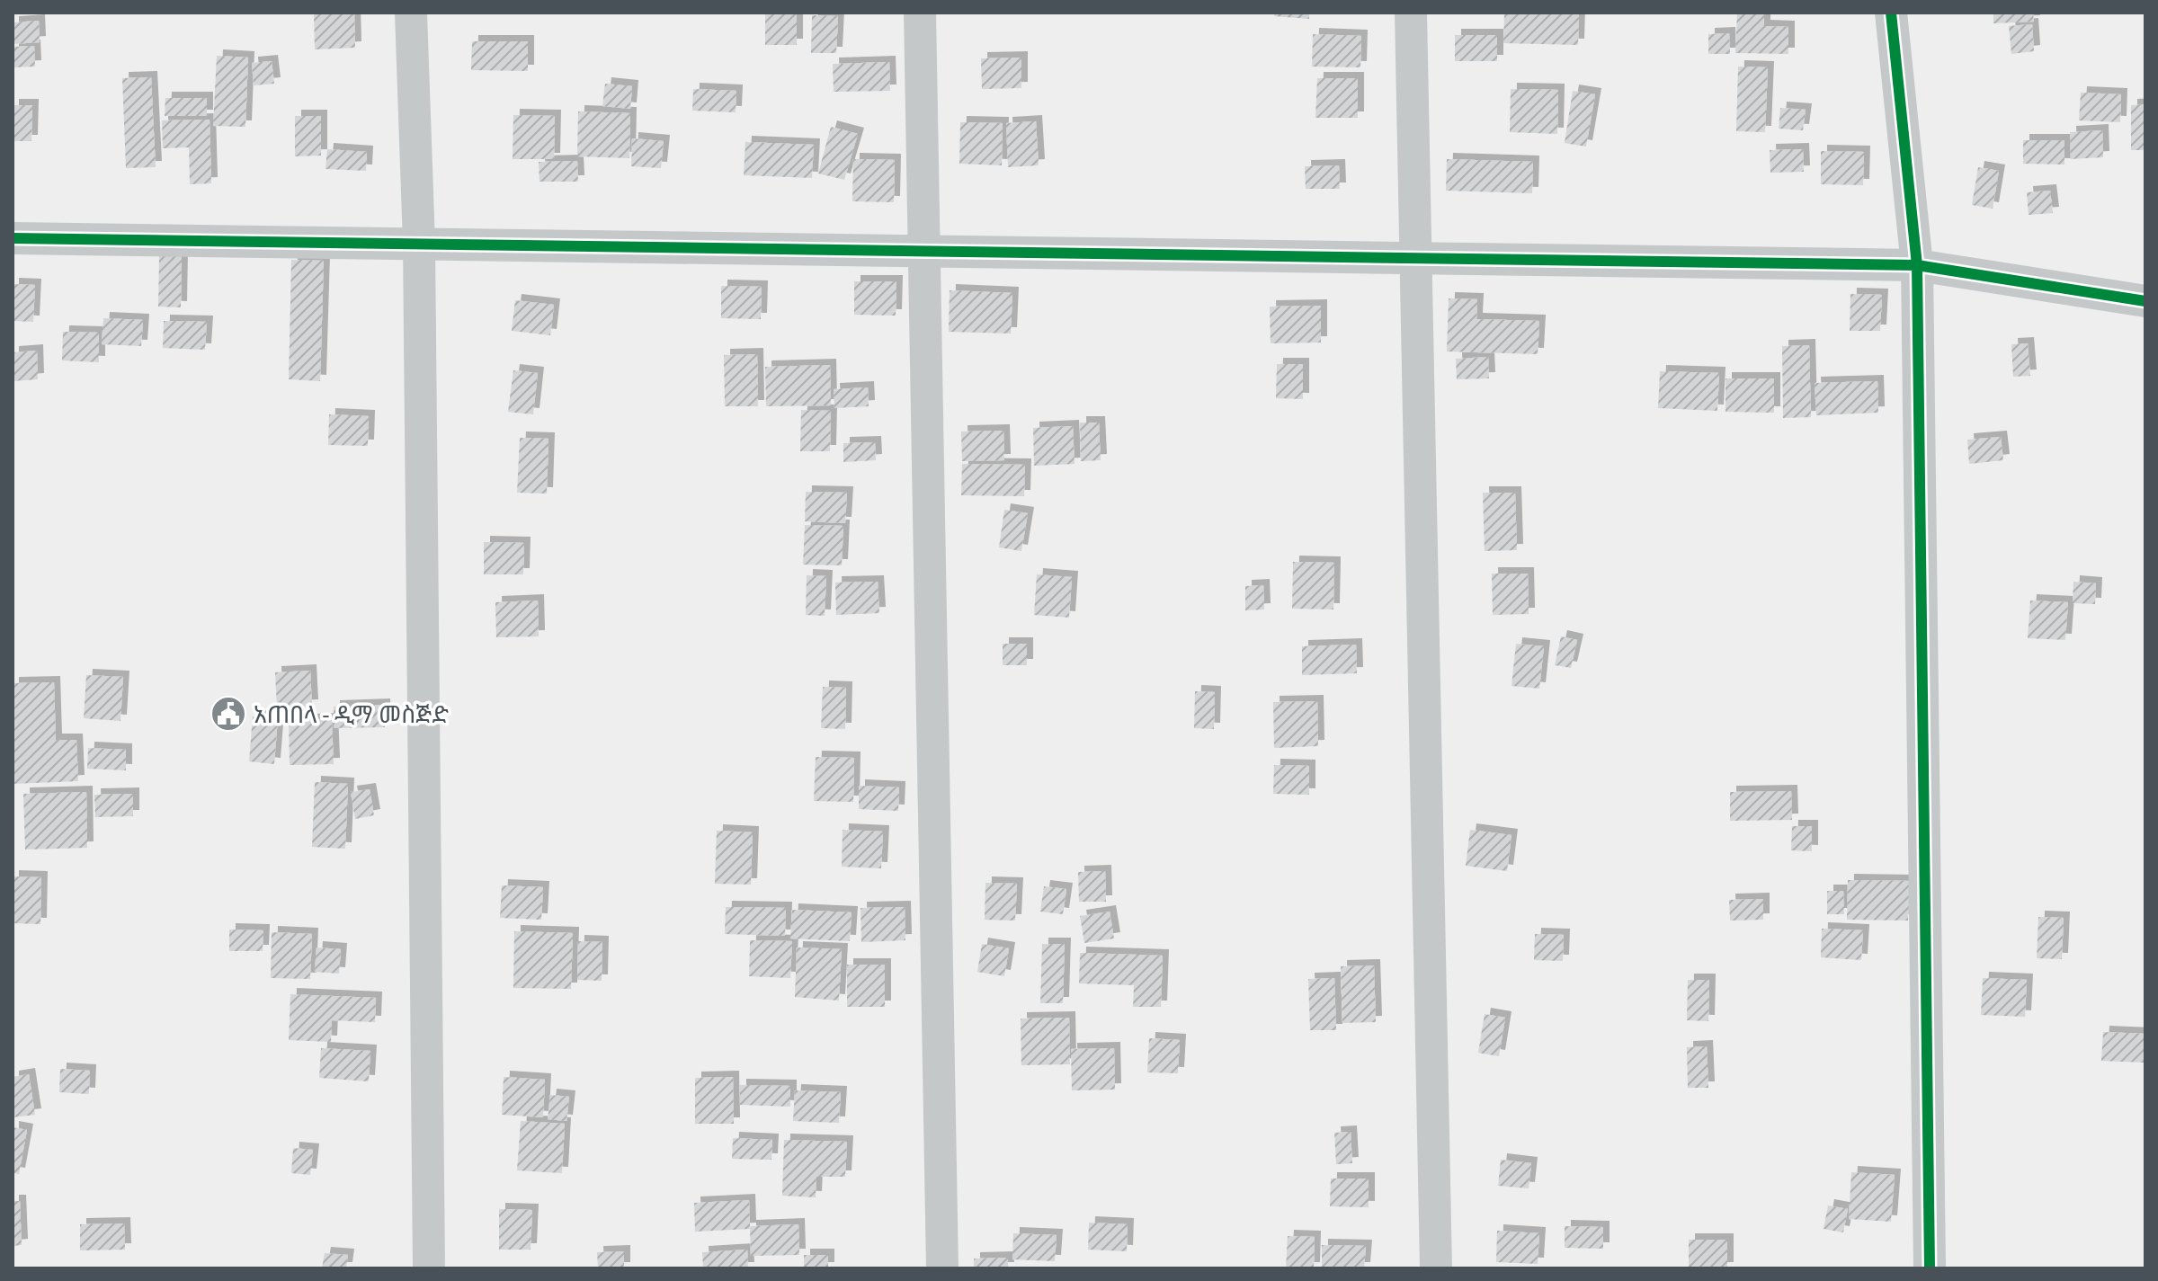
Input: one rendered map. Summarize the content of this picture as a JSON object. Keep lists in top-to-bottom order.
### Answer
{
  "places": {
    "public building": ["አጠበላ - ዲማ መስጅድ"]
  }
}
